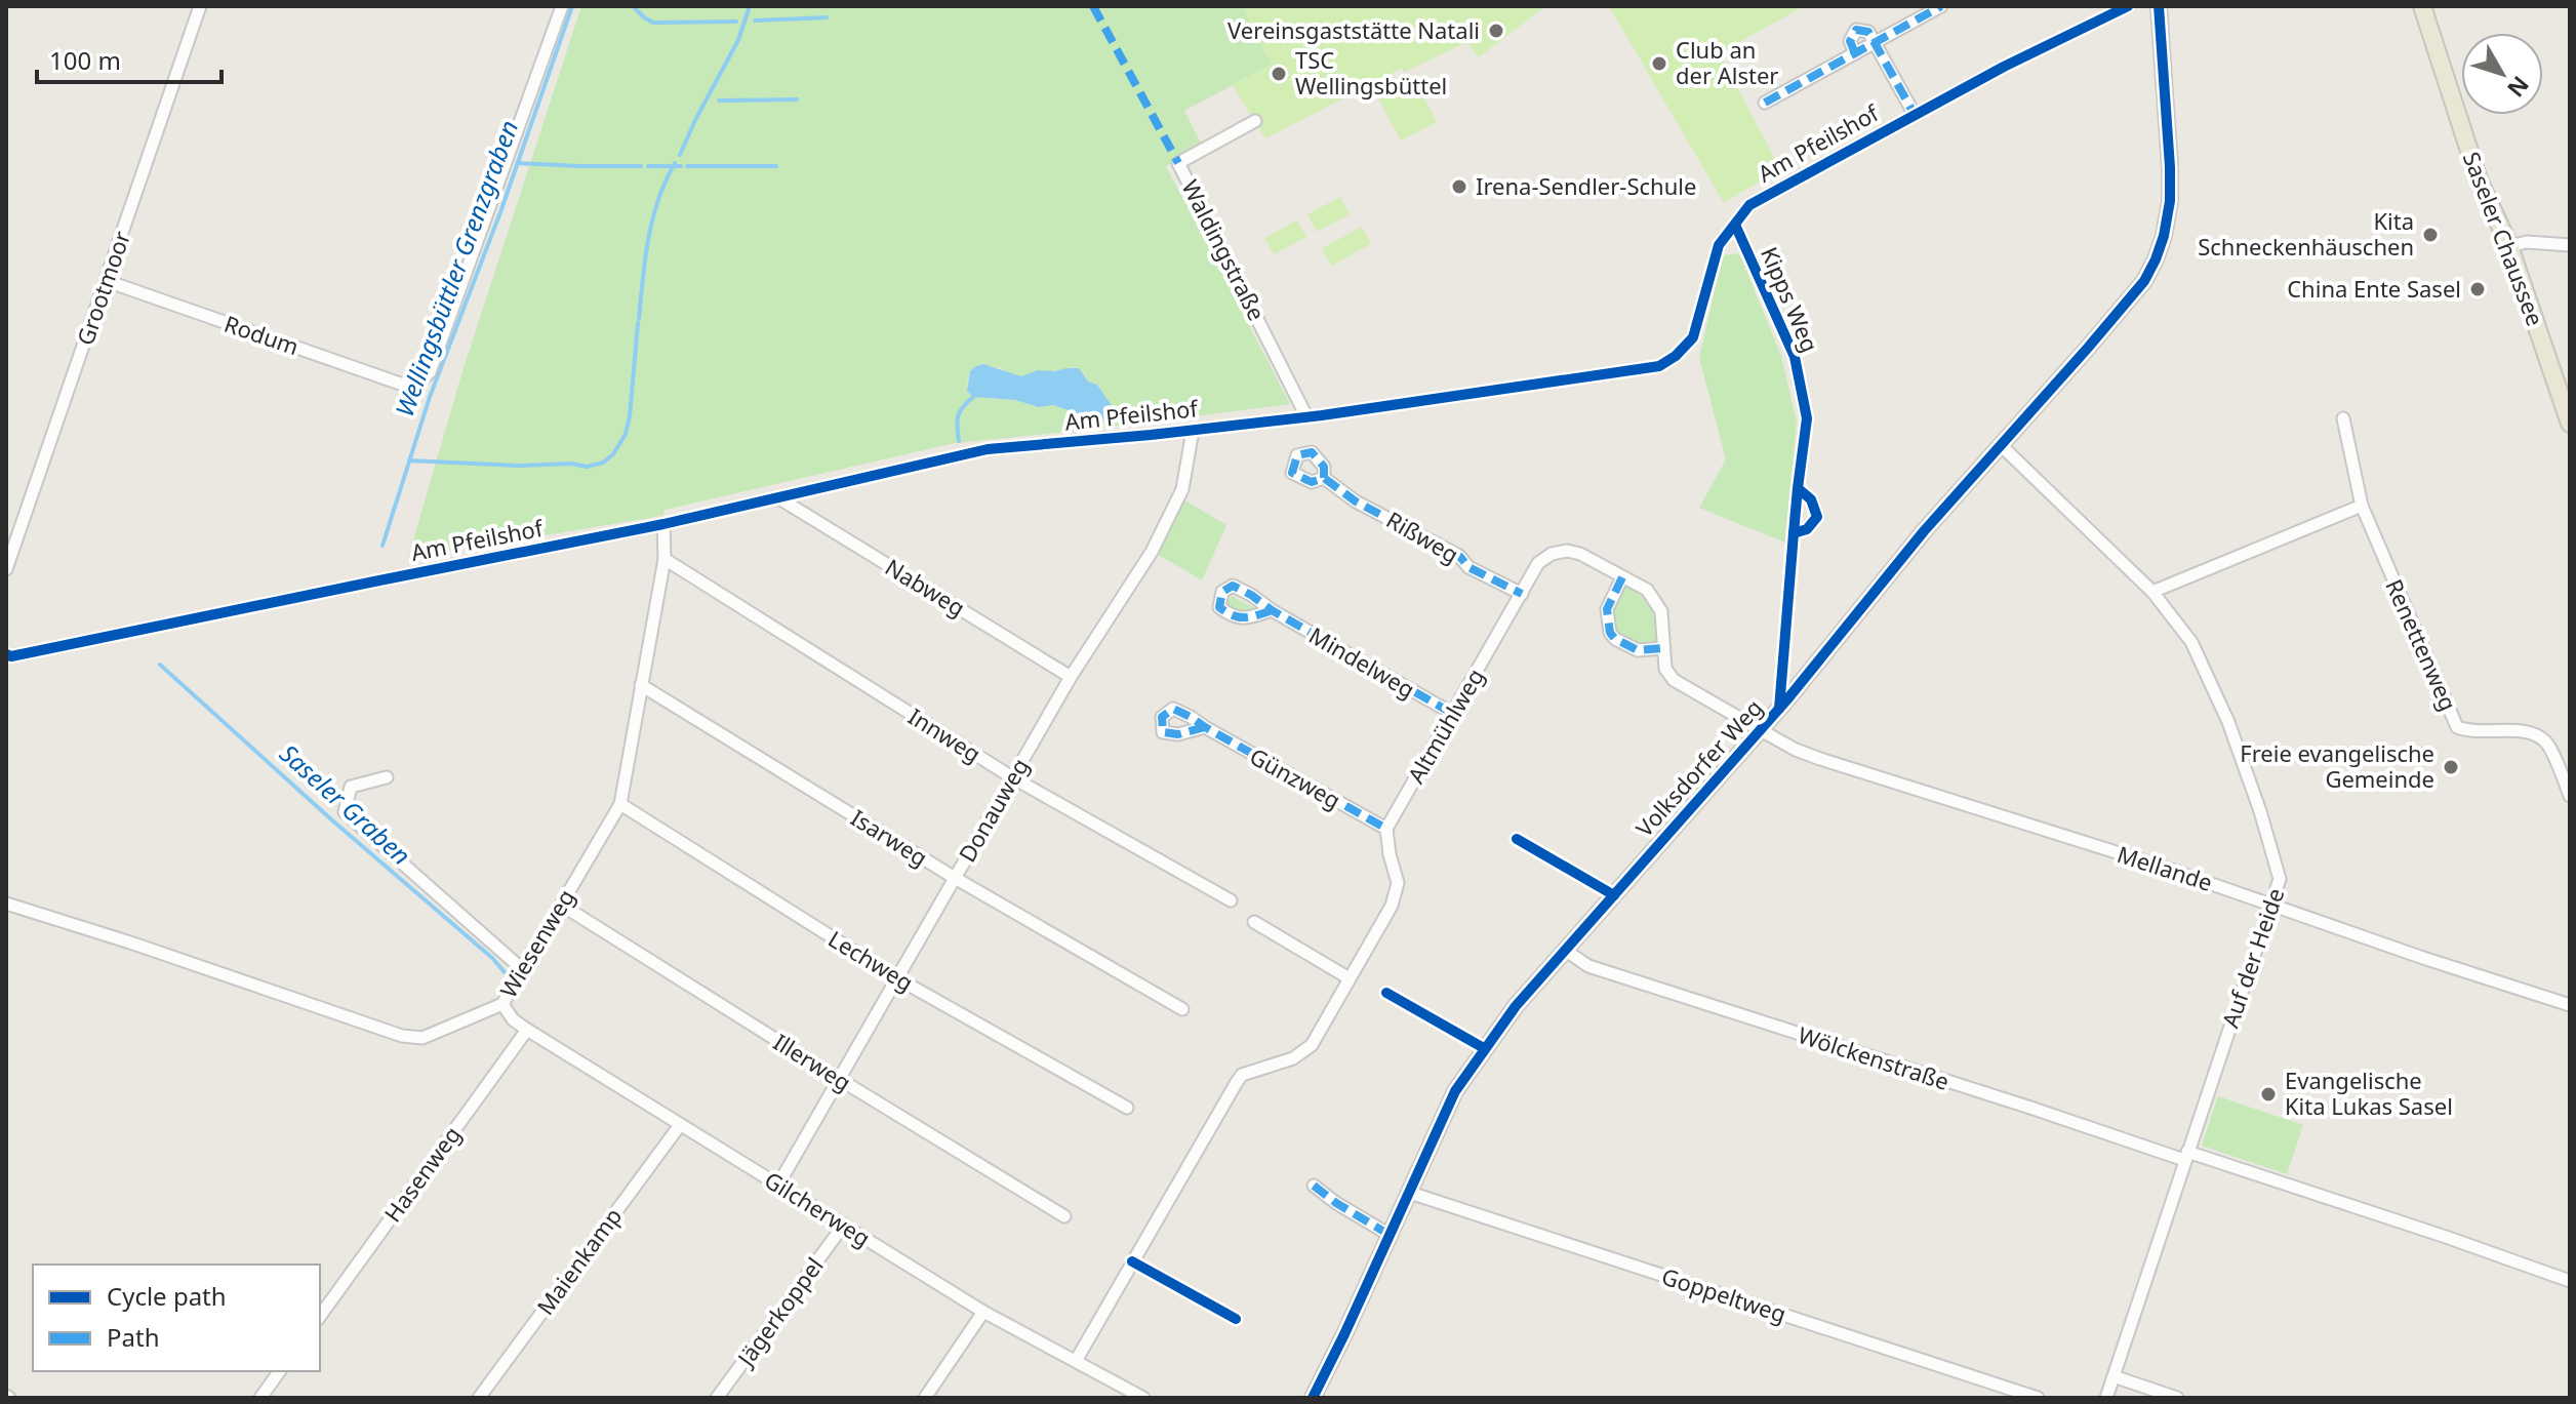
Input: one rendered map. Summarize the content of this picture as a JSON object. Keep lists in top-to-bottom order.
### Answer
{
  "streets": {
    "main road": ["Saseler Chaussee"],
    "street": [
      "Am Pfeilshof",
      "Waldingstraße",
      "Grootmoor",
      "Kipps Weg",
      "Rodum",
      "Rißweg",
      "Nabweg",
      "Renettenweg",
      "Mindelweg",
      "Altmühlweg",
      "Innweg",
      "Volksdorfer Weg",
      "Günzweg",
      "Donauweg",
      "Isarweg",
      "Mellande",
      "Wiesenweg",
      "Auf der Heide",
      "Lechweg",
      "Wölckenstraße",
      "Illerweg",
      "Hasenweg",
      "Gilcherweg",
      "Maienkamp",
      "Goppeltweg",
      "Jägerkoppel"
    ]
  },
  "crossings": [
    ["Am Pfeilshof", "Waldingstraße"],
    ["Am Pfeilshof", "Kipps Weg"],
    ["Am Pfeilshof", "Nabweg"],
    ["Am Pfeilshof", "Donauweg"],
    ["Am Pfeilshof", "Wiesenweg"],
    ["Grootmoor", "Rodum"],
    ["Rißweg", "Altmühlweg"],
    ["Nabweg", "Donauweg"],
    ["Mindelweg", "Altmühlweg"],
    ["Altmühlweg", "Volksdorfer Weg"],
    ["Altmühlweg", "Günzweg"],
    ["Altmühlweg", "Mellande"],
    ["Innweg", "Donauweg"],
    ["Innweg", "Wiesenweg"],
    ["Volksdorfer Weg", "Mellande"],
    ["Volksdorfer Weg", "Auf der Heide"],
    ["Volksdorfer Weg", "Wölckenstraße"],
    ["Volksdorfer Weg", "Goppeltweg"],
    ["Donauweg", "Isarweg"],
    ["Donauweg", "Lechweg"],
    ["Donauweg", "Illerweg"],
    ["Donauweg", "Gilcherweg"],
    ["Isarweg", "Wiesenweg"],
    ["Mellande", "Auf der Heide"],
    ["Wiesenweg", "Lechweg"],
    ["Wiesenweg", "Illerweg"],
    ["Wiesenweg", "Gilcherweg"],
    ["Auf der Heide", "Wölckenstraße"],
    ["Hasenweg", "Gilcherweg"],
    ["Gilcherweg", "Maienkamp"],
    ["Gilcherweg", "Jägerkoppel"]
  ],
  "water": ["Wellingsbüttler Grenzgraben", "Saseler Graben"],
  "places": [
    "Vereinsgaststätte Natali",
    "Club an der Alster",
    "TSC Wellingsbüttel",
    "Irena-Sendler-Schule",
    "Kita Schneckenhäuschen",
    "China Ente Sasel",
    "Freie evangelische Gemeinde",
    "Evangelische Kita Lukas Sasel"
  ],
  "legend": ["Cycle path", "Path"],
  "scale_bar": "100 m",
  "north": "bottom right"
}
